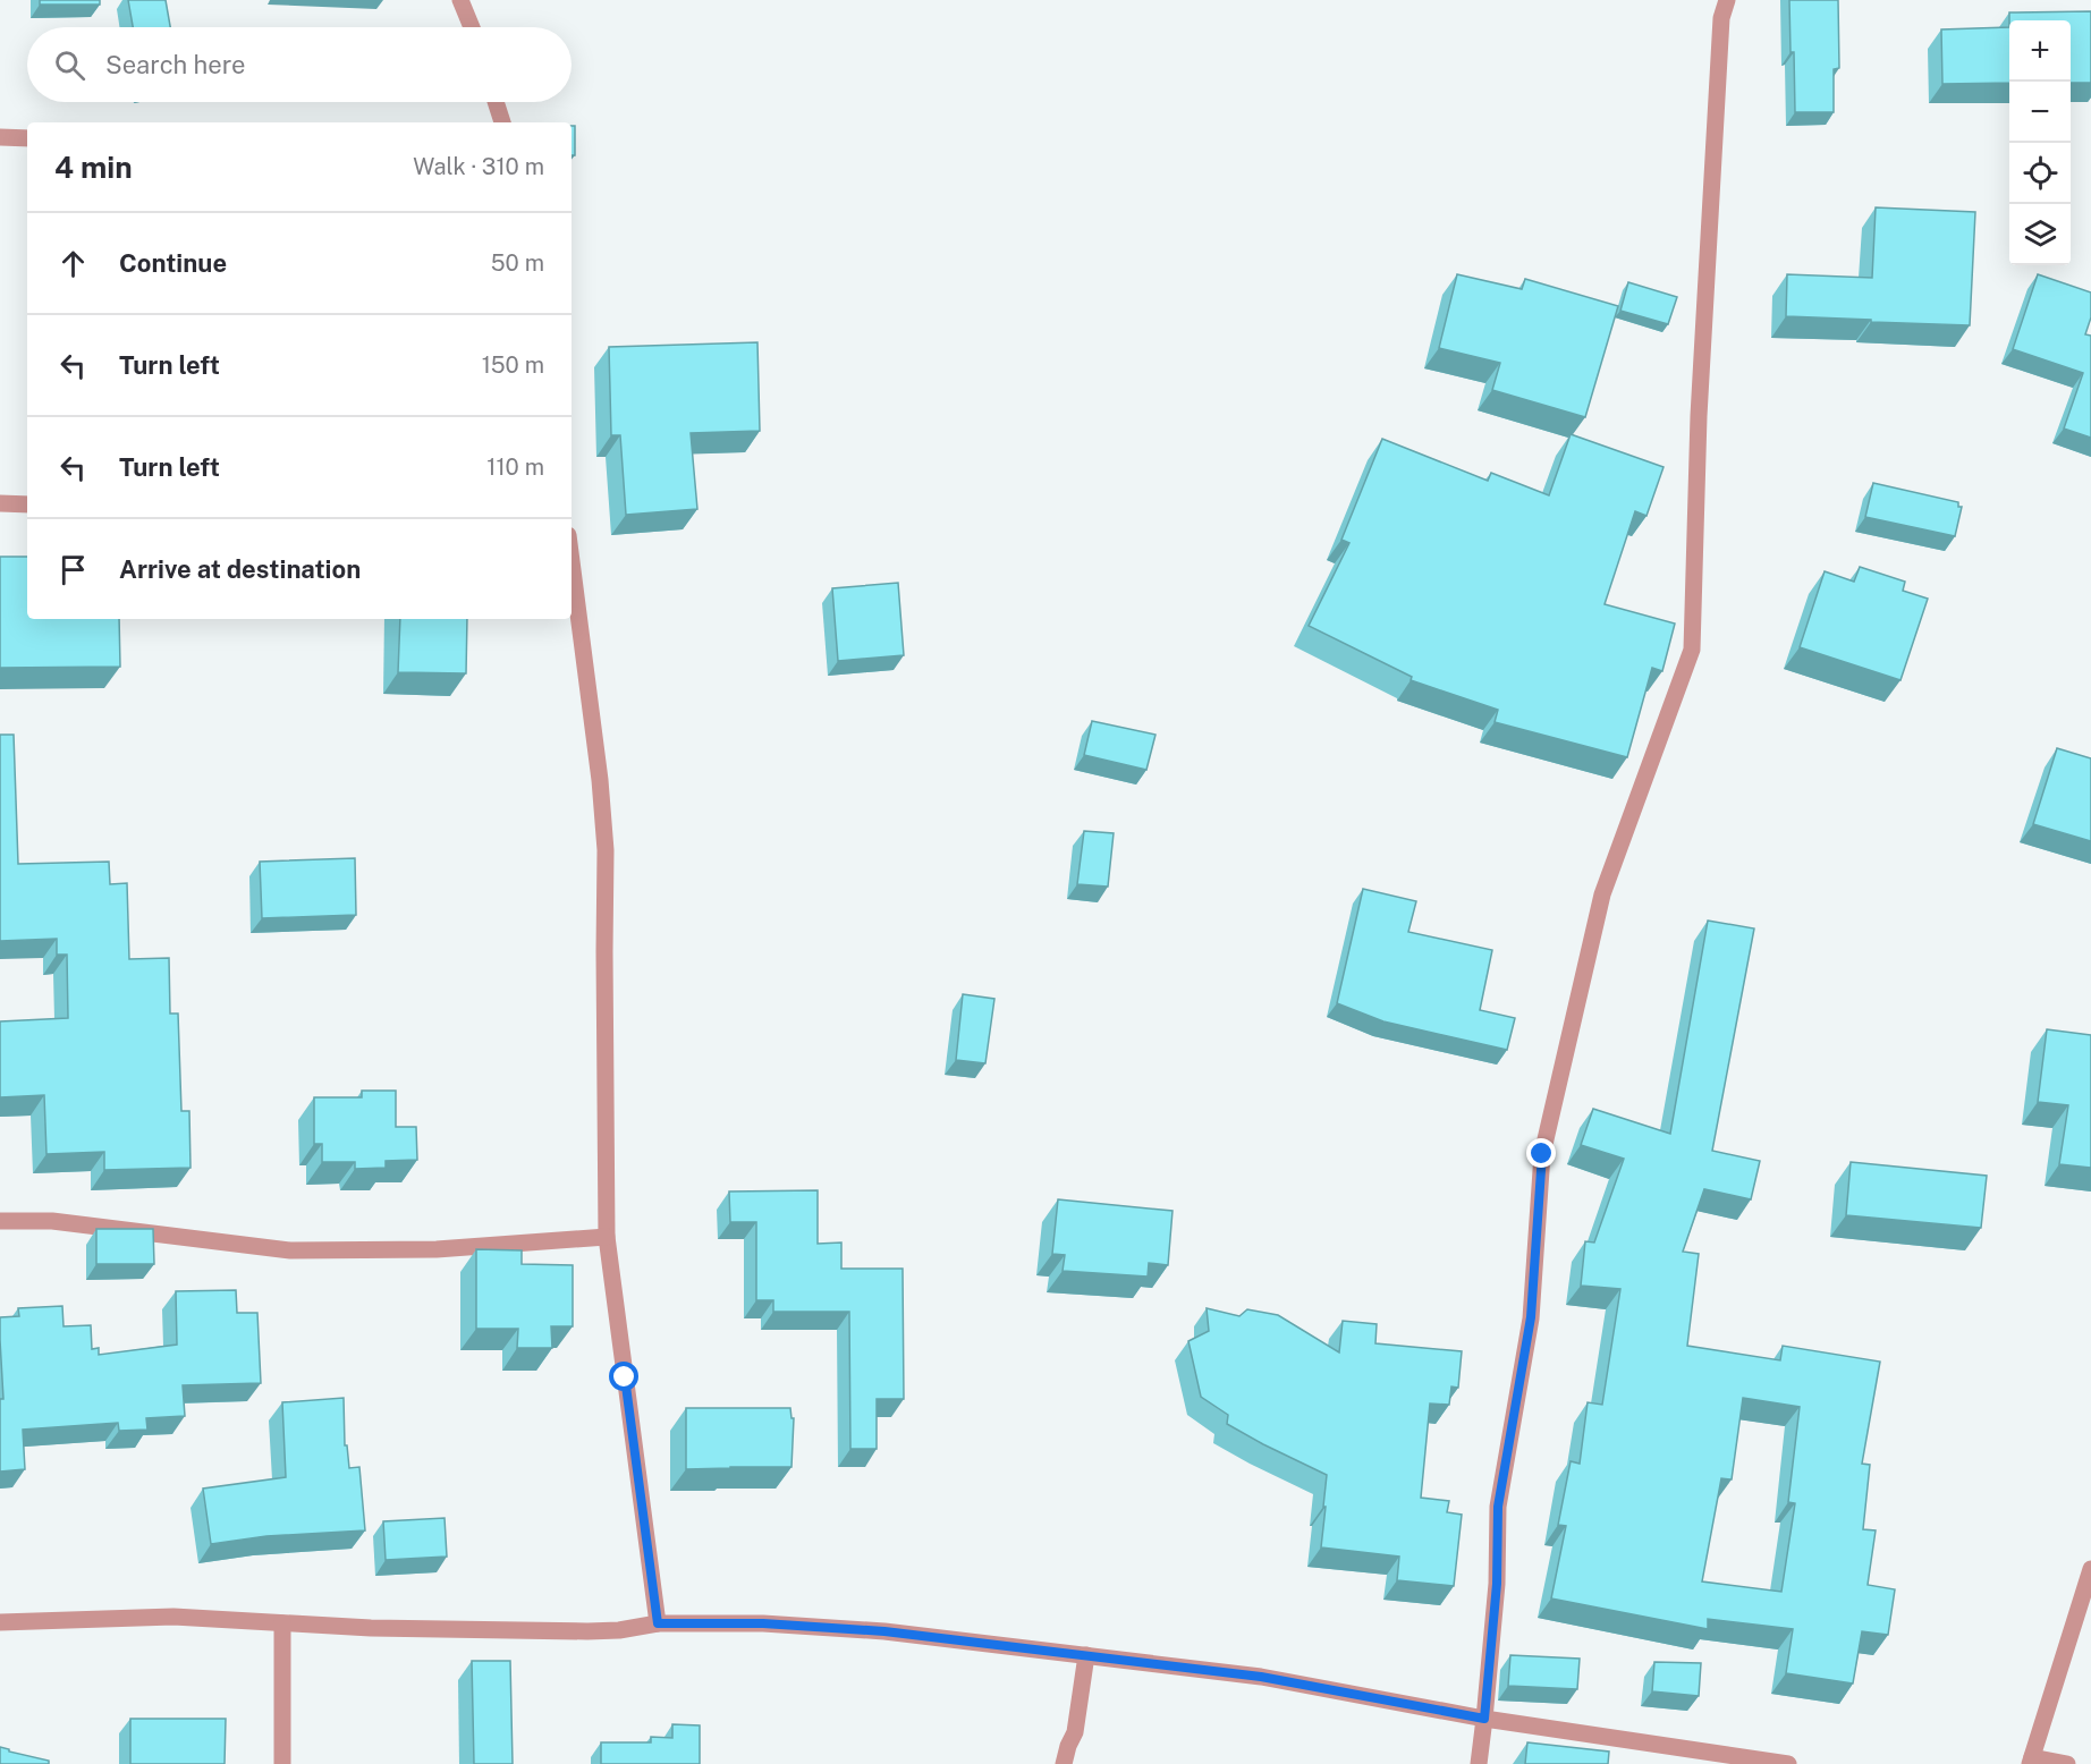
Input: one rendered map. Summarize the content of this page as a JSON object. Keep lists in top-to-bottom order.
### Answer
{
  "page": {
    "map_buttons": ["+", "−"],
    "search": "Search here",
    "heading": ["4 min", "Walk · 310 m"],
    "list": [
      ["Continue", "50 m"],
      ["Turn left", "150 m"],
      ["Turn left", "110 m"],
      "Arrive at destination"
    ]
  }
}
